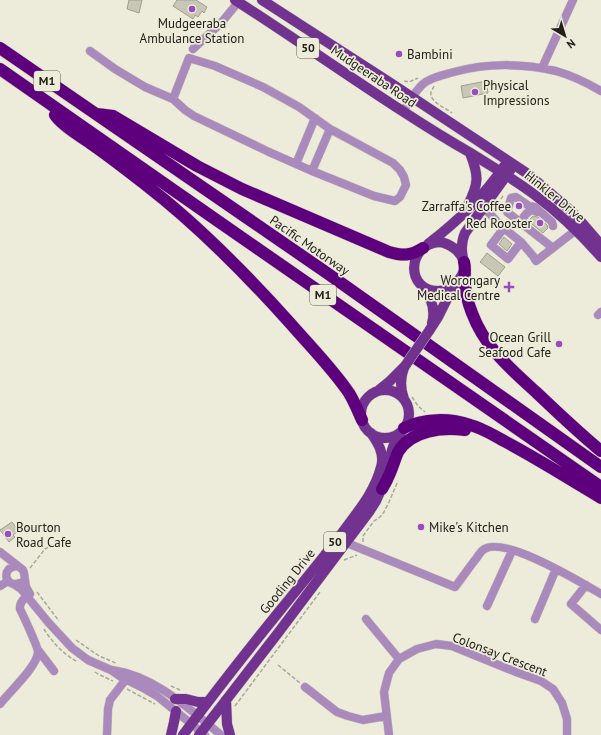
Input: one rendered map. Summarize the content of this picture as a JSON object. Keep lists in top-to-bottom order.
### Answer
{
  "streets": {
    "highway": ["M1", "Pacific Motorway"],
    "main road": [
      "50",
      "Mudgeeraba Road",
      "Hinkler Drive",
      "Gooding Drive"
    ],
    "street": ["Colonsay Crescent"]
  },
  "crossings": [
    ["50", "Mudgeeraba Road"],
    ["50", "Hinkler Drive"],
    ["50", "Gooding Drive"],
    ["Mudgeeraba Road", "Hinkler Drive"]
  ],
  "places": {
    "other": [
      "Mudgeeraba Ambulance Station",
      "Bambini",
      "Physical Impressions",
      "Zarraffa's Coffee",
      "Red Rooster",
      "Ocean Grill Seafood Cafe",
      "Mike's Kitchen",
      "Bourton Road Cafe"
    ],
    "health": ["Worongary Medical Centre"]
  },
  "north": "bottom right"
}
